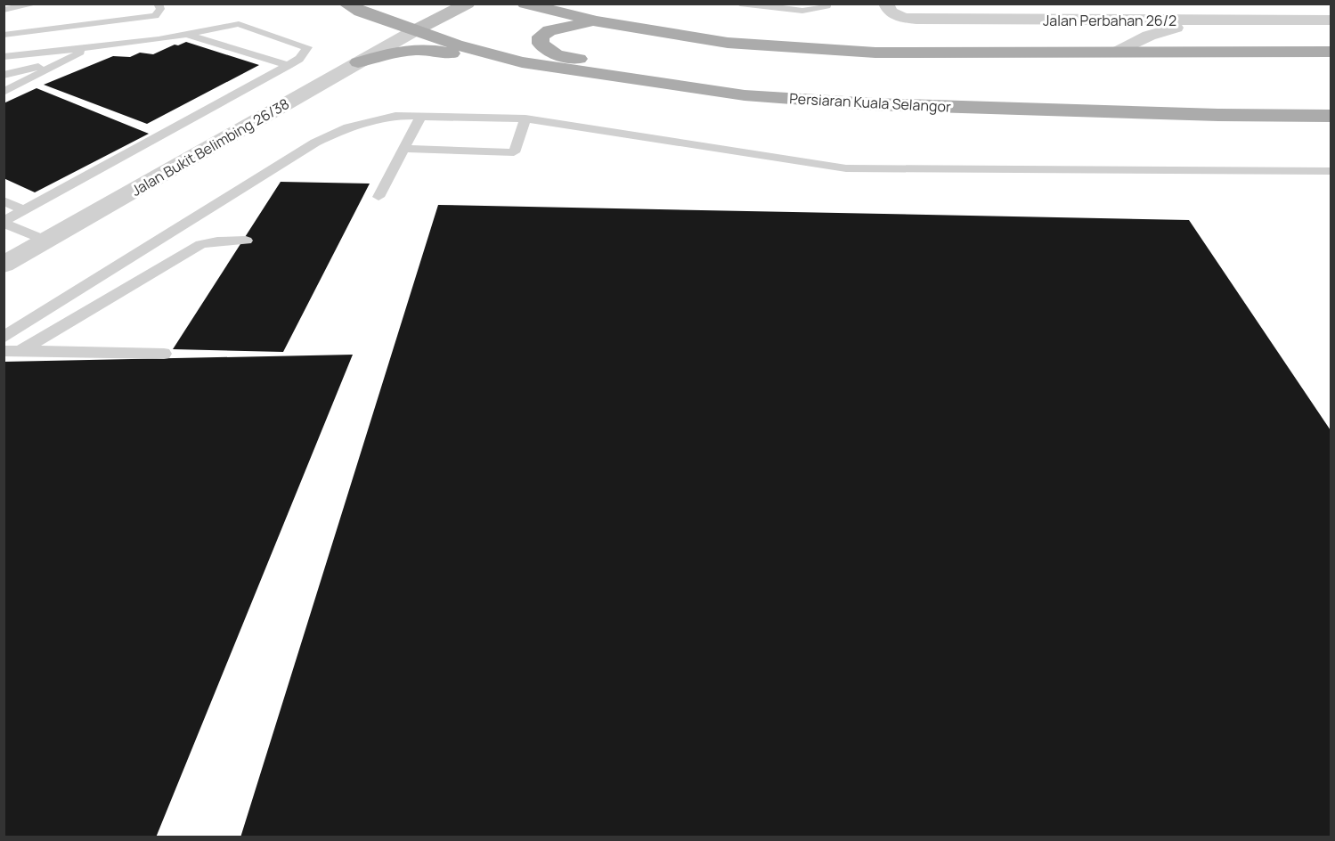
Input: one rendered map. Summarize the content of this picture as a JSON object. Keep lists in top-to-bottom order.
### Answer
{
  "streets": {
    "main road": ["Persiaran Kuala Selangor"],
    "street": ["Jalan Perbahan 26/2", "Jalan Bukit Belimbing 26/38"]
  },
  "crossings": [
    ["Persiaran Kuala Selangor", "Jalan Bukit Belimbing 26/38"]
  ]
}
